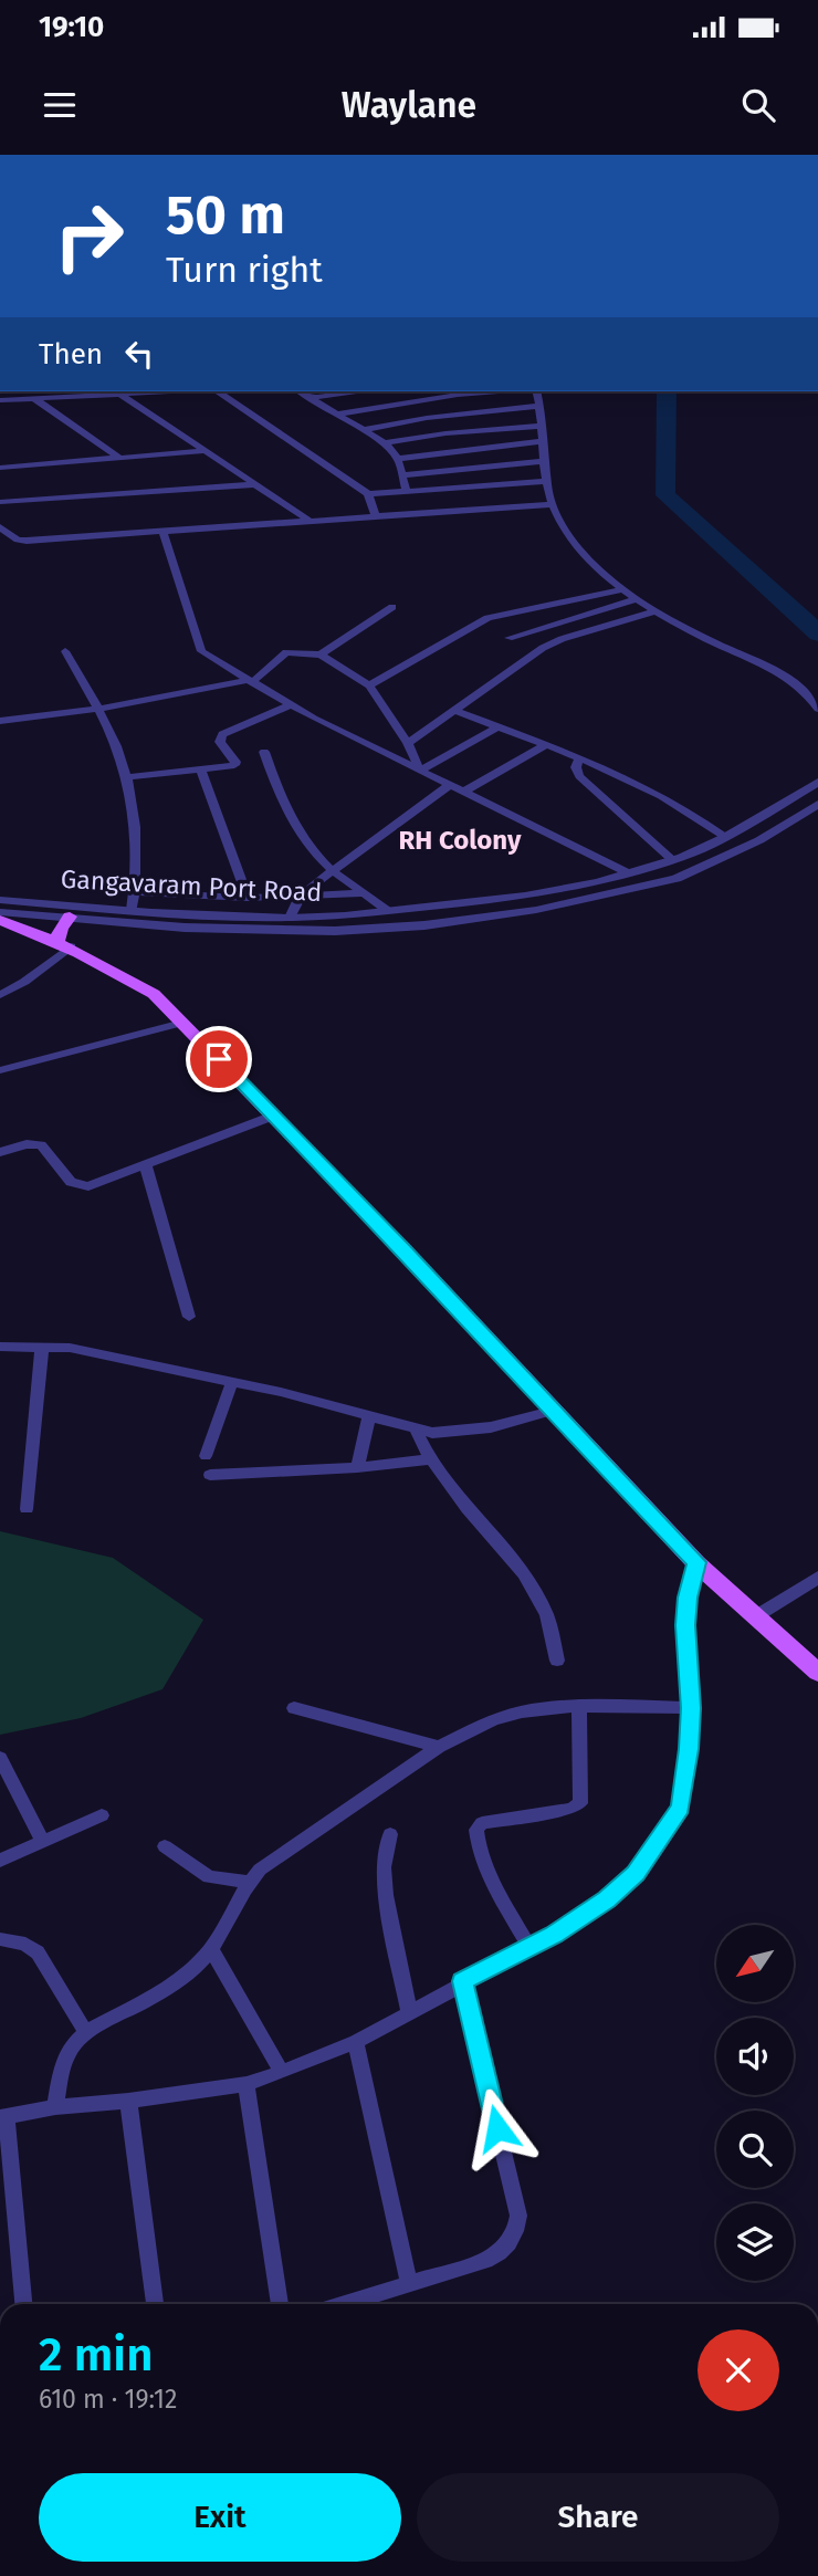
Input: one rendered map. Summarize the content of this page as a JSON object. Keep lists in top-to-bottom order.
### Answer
{
  "streets": {
    "street": ["Gangavaram Port Road"]
  },
  "districts": ["RH Colony"],
  "north": "bottom left",
  "page": {
    "status": "19:10",
    "header": "Waylane",
    "turn": ["50 m", "Turn right"],
    "then": "Then",
    "heading": ["2 min", "610 m · 19:12"],
    "buttons": ["Exit", "Share"]
  }
}
